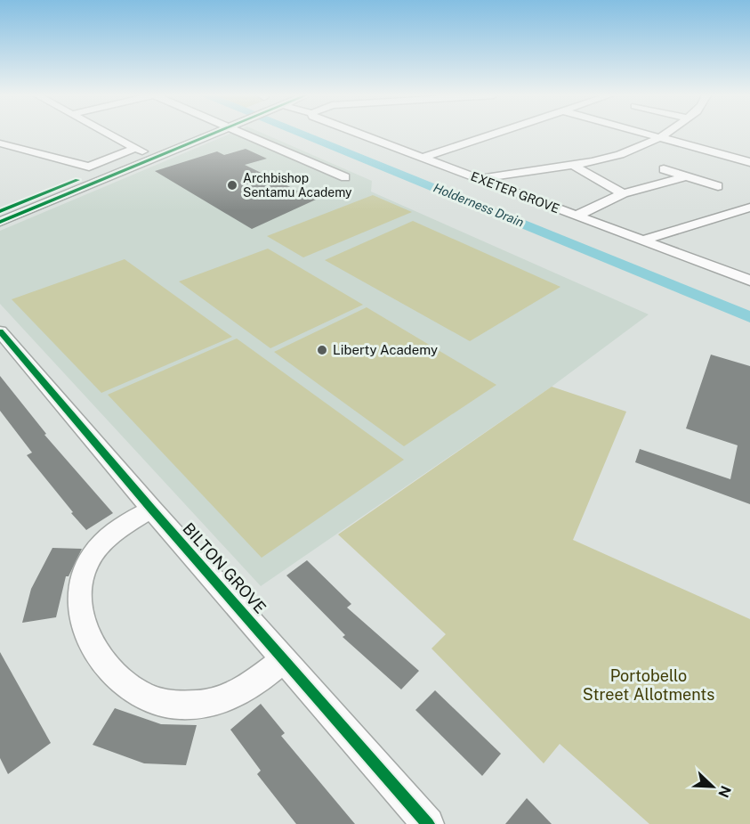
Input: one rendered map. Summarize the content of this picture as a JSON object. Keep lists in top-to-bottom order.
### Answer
{
  "streets": {
    "street": ["EXETER GROVE", "BILTON GROVE"]
  },
  "water": ["Holderness Drain"],
  "parks": ["Portobello Street Allotments"],
  "places": ["Archbishop Sentamu Academy", "Liberty Academy"],
  "north": "bottom right"
}
